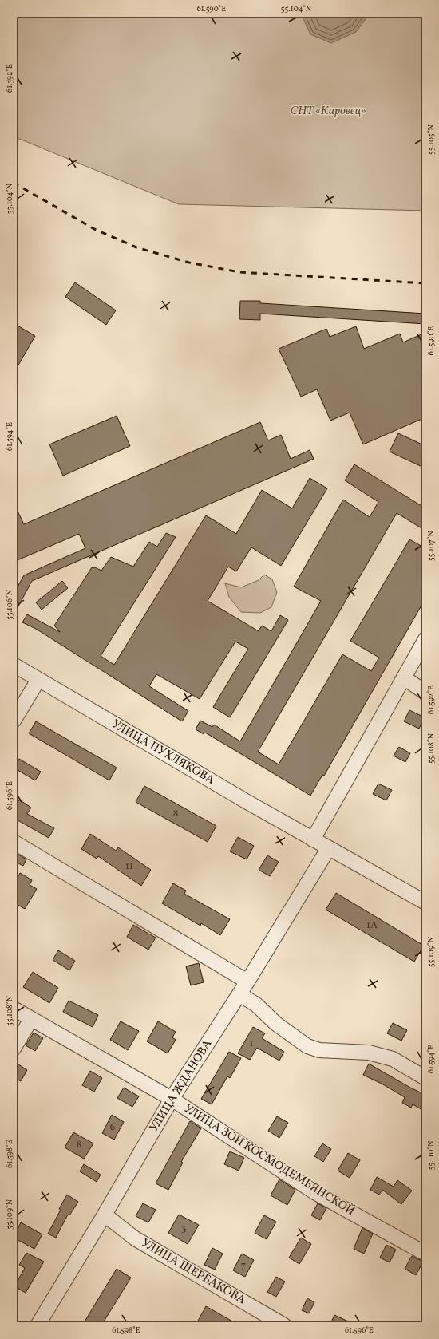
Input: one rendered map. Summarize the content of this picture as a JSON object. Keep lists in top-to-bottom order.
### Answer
{
  "streets": {
    "street": [
      "УЛИЦА ПУХЛЯКОВА",
      "УЛИЦА ЖДАНОВА",
      "УЛИЦА ЗОИ КОСМОДЕМЬЯНСКОЙ",
      "УЛИЦА ЩЕРБАКОВА"
    ]
  },
  "crossings": [
    ["УЛИЦА ПУХЛЯКОВА", "УЛИЦА ЖДАНОВА"],
    ["УЛИЦА ЖДАНОВА", "УЛИЦА ЗОИ КОСМОДЕМЬЯНСКОЙ"],
    ["УЛИЦА ЖДАНОВА", "УЛИЦА ЩЕРБАКОВА"]
  ],
  "parks": ["СНТ «Кировец»"],
  "house_numbers": [
    "8",
    "11",
    "1А",
    "1",
    "6",
    "8",
    "3",
    "7"
  ],
  "coordinates": [
    "61.590°E",
    "55.104°N",
    "61.592°E",
    "55.105°N",
    "61.594°E",
    "55.107°N",
    "55.106°N",
    "55.108°N",
    "61.596°E",
    "55.109°N",
    "61.598°E",
    "55.110°N"
  ]
}
